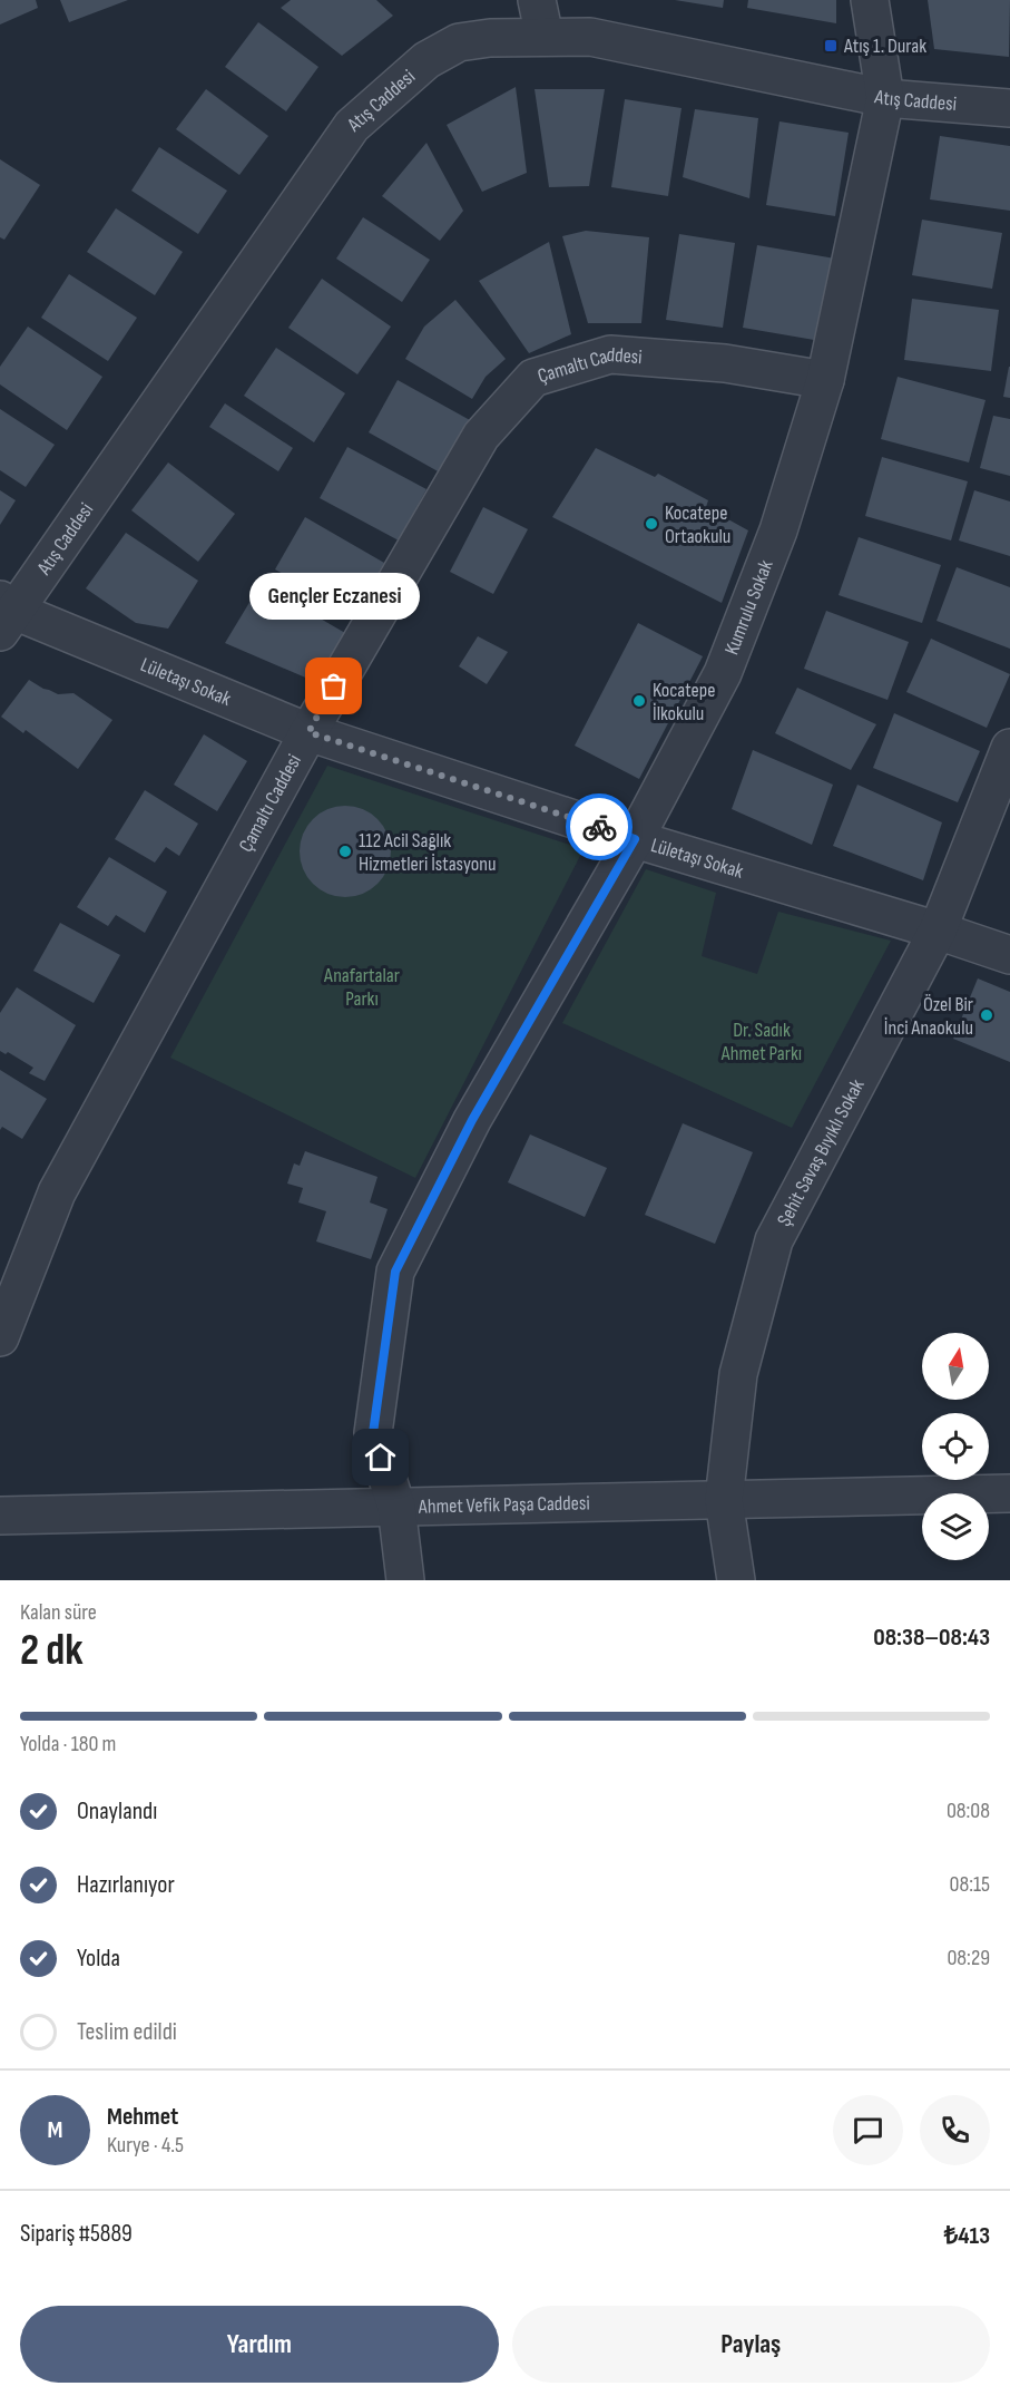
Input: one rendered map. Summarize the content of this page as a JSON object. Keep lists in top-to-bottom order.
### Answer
{
  "streets": {
    "street": [
      "Atış Caddesi",
      "Çamaltı Caddesi",
      "Kumrulu Sokak",
      "Lületaşı Sokak",
      "Şehit Savaş Bıyıklı Sokak",
      "Ahmet Vefik Paşa Caddesi"
    ]
  },
  "crossings": [
    ["Atış Caddesi", "Kumrulu Sokak"],
    ["Atış Caddesi", "Lületaşı Sokak"],
    ["Çamaltı Caddesi", "Kumrulu Sokak"],
    ["Çamaltı Caddesi", "Lületaşı Sokak"],
    ["Kumrulu Sokak", "Lületaşı Sokak"],
    ["Kumrulu Sokak", "Ahmet Vefik Paşa Caddesi"],
    ["Lületaşı Sokak", "Şehit Savaş Bıyıklı Sokak"],
    ["Şehit Savaş Bıyıklı Sokak", "Ahmet Vefik Paşa Caddesi"]
  ],
  "parks": ["Anafartalar Parkı", "Dr. Sadık Ahmet Parkı"],
  "places": {
    "transit": ["Atış 1. Durak"],
    "other": [
      "Kocatepe Ortaokulu",
      "Gençler Eczanesi",
      "Kocatepe İlkokulu",
      "112 Acil Sağlık Hizmetleri İstasyonu",
      "Özel Bir İnci Anaokulu"
    ]
  },
  "north": "top",
  "page": {
    "bubble": "Gençler Eczanesi",
    "heading": ["2 dk", "Kalan süre", "08:38–08:43"],
    "panel": [
      "Mehmet",
      "Kurye · 4.5",
      "Sipariş #5889",
      "₺413"
    ],
    "bar": "Yolda · 180 m",
    "list": [
      ["Onaylandı", "08:08"],
      ["Hazırlanıyor", "08:15"],
      ["Yolda", "08:29"],
      "Teslim edildi"
    ],
    "round": "M",
    "buttons": ["Yardım", "Paylaş"]
  }
}
